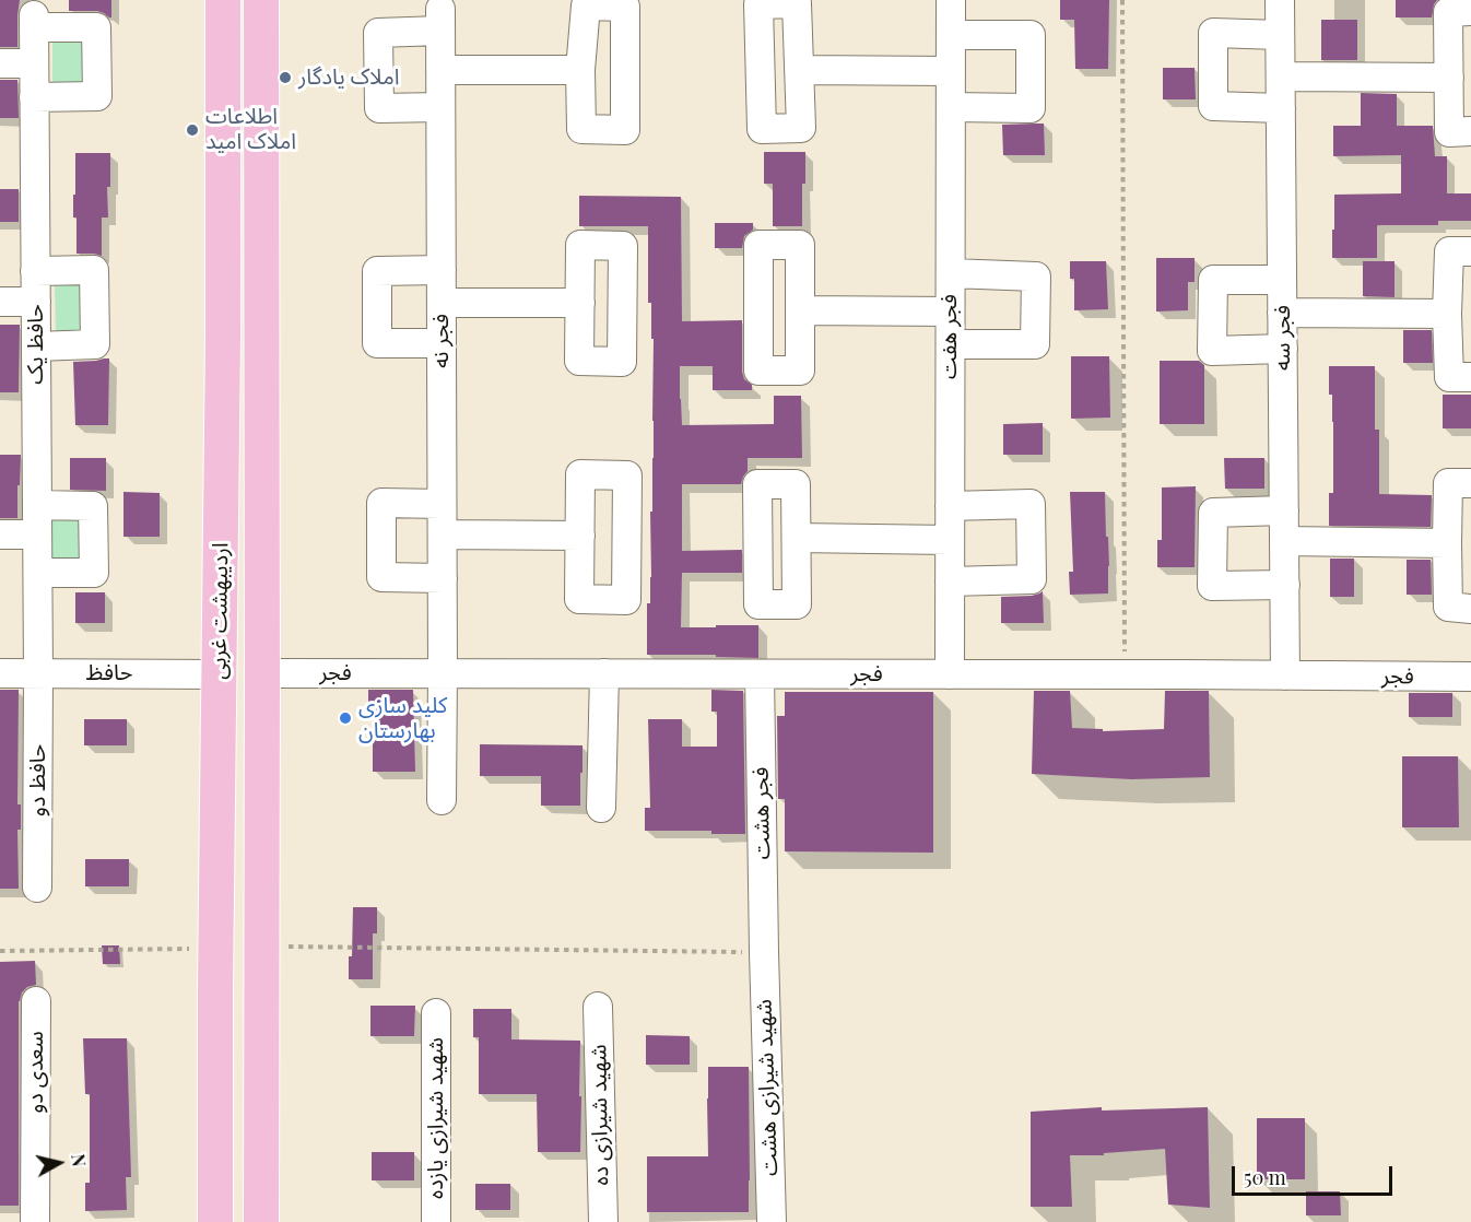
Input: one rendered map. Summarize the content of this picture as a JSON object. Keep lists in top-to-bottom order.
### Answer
{
  "streets": {
    "main road": ["اردیبهشت غربی"],
    "street": [
      "فجر هفت",
      "فجر سه",
      "فجر نه",
      "حافظ یک",
      "حافظ",
      "فجر",
      "حافظ دو",
      "فجر هشت",
      "سعدی دو",
      "شهید شیرازی هشت",
      "شهید شیرازی ده",
      "شهید شیرازی یازده"
    ]
  },
  "crossings": [
    ["فجر هفت", "فجر"],
    ["فجر سه", "فجر"],
    ["فجر نه", "فجر"],
    ["حافظ یک", "حافظ"],
    ["حافظ یک", "حافظ دو"],
    ["اردیبهشت غربی", "حافظ"],
    ["اردیبهشت غربی", "فجر"],
    ["حافظ", "حافظ دو"],
    ["فجر", "فجر هشت"],
    ["فجر هشت", "شهید شیرازی هشت"]
  ],
  "places": ["املاک یادگار", "اطلاعات املاک امید", "کلید سازی بهارستان"],
  "scale_bar": "50 m",
  "north": "right"
}
